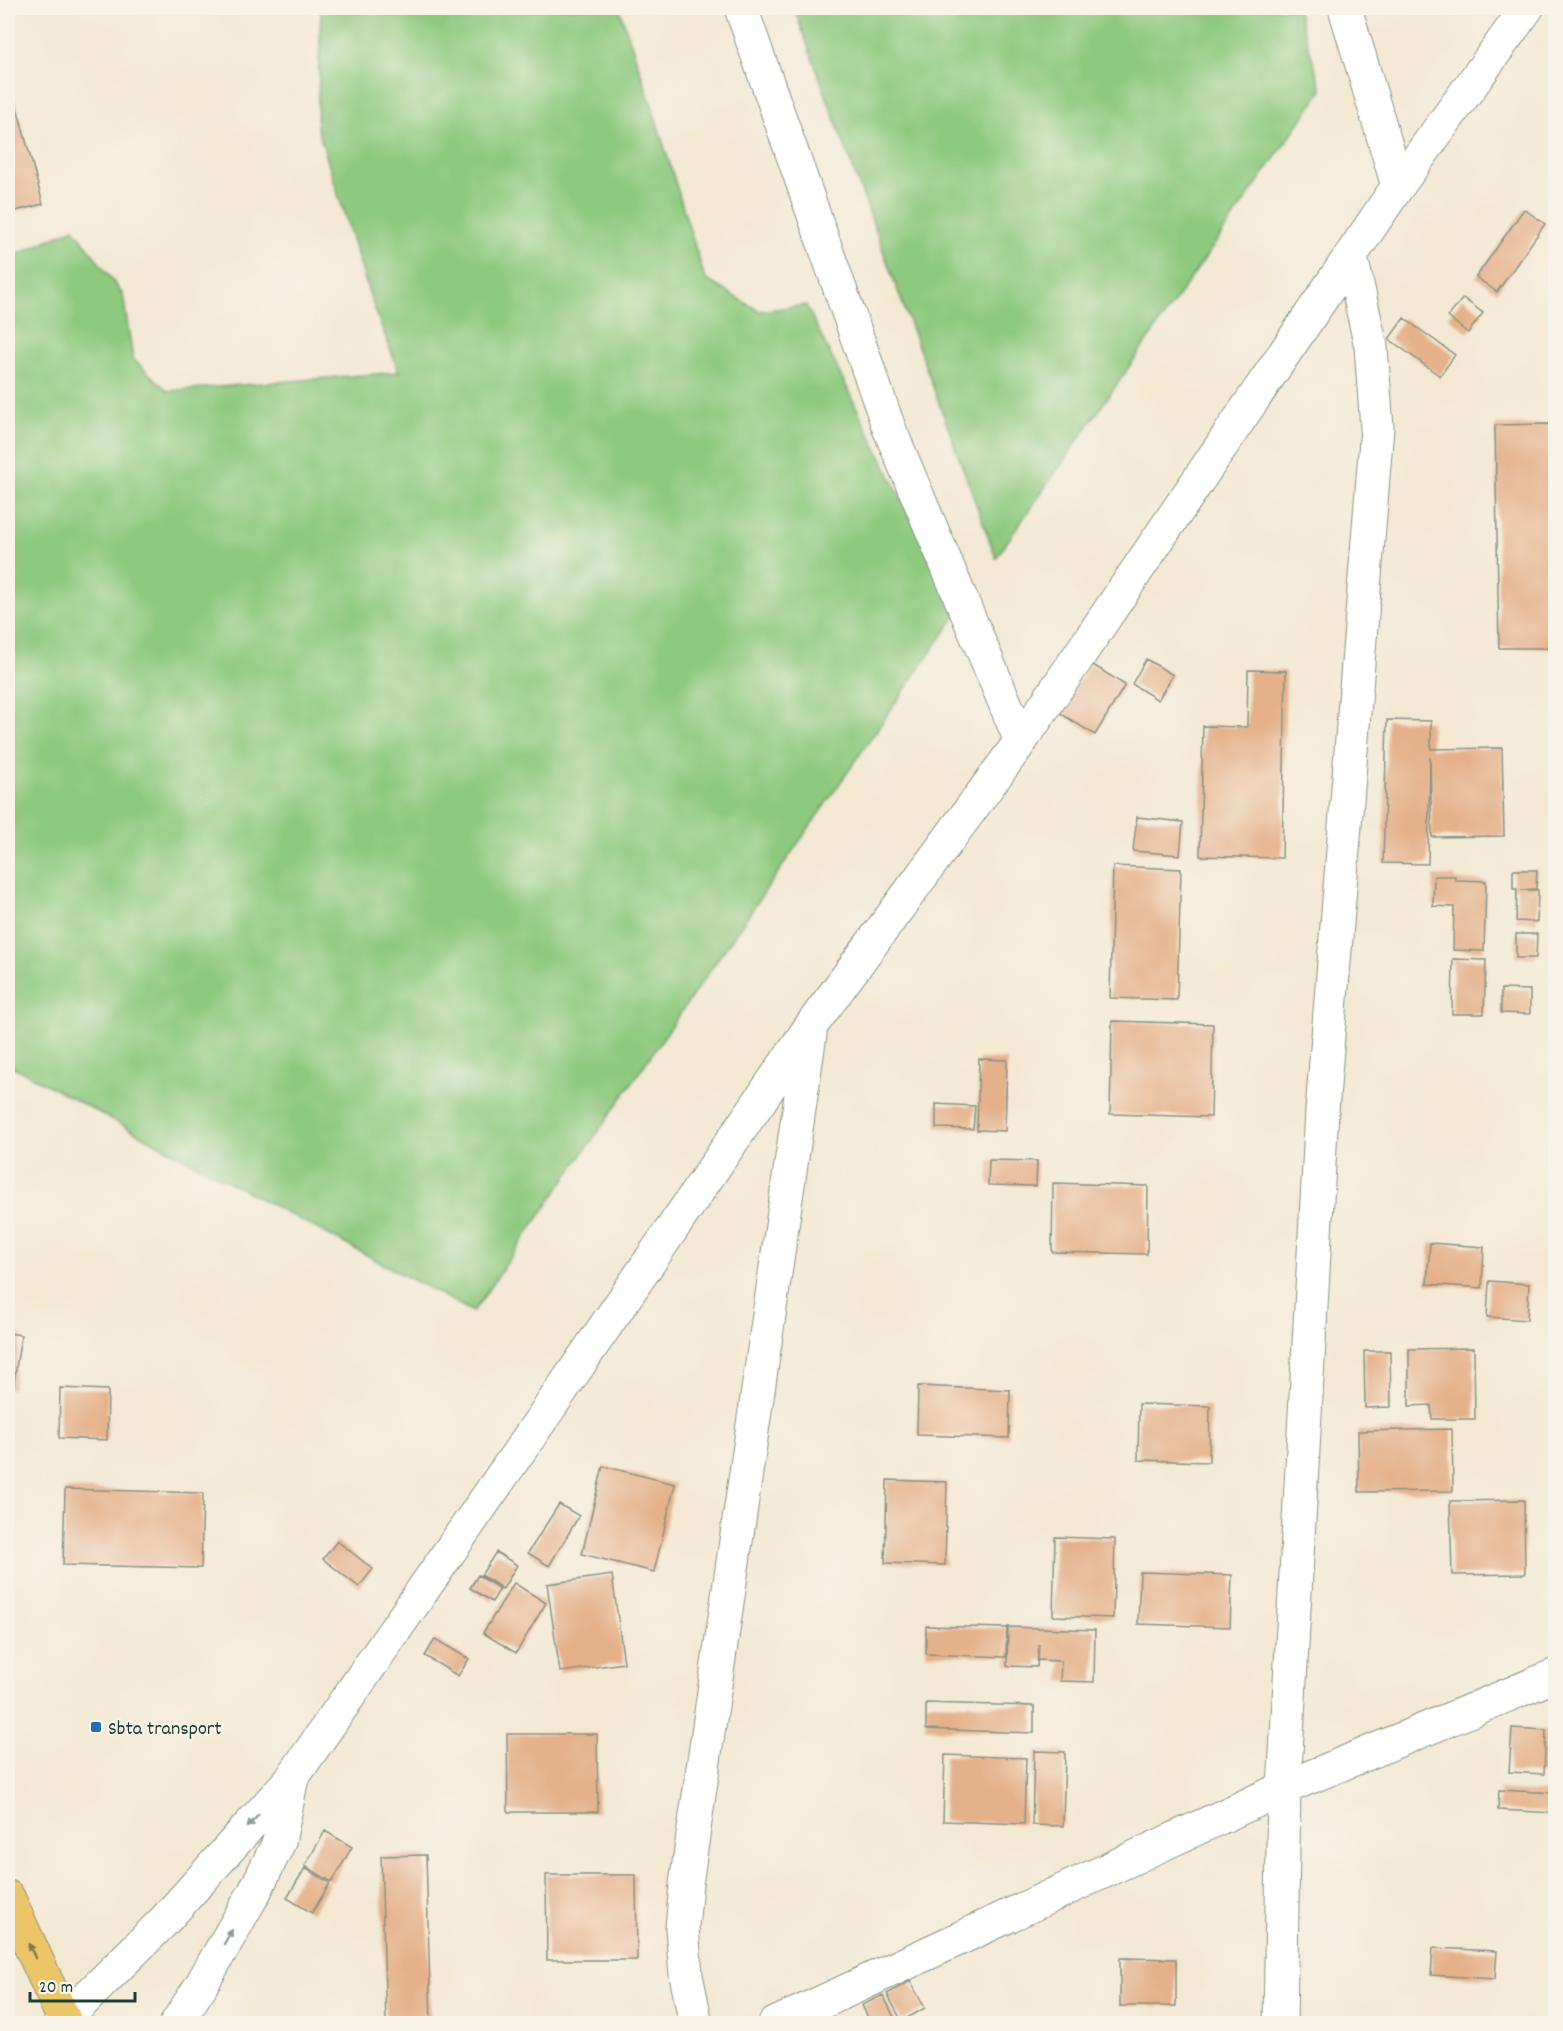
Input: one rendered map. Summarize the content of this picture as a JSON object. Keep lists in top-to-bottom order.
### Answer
{
  "places": {
    "transit": ["Sbta transport"]
  },
  "scale_bar": "20 m"
}
